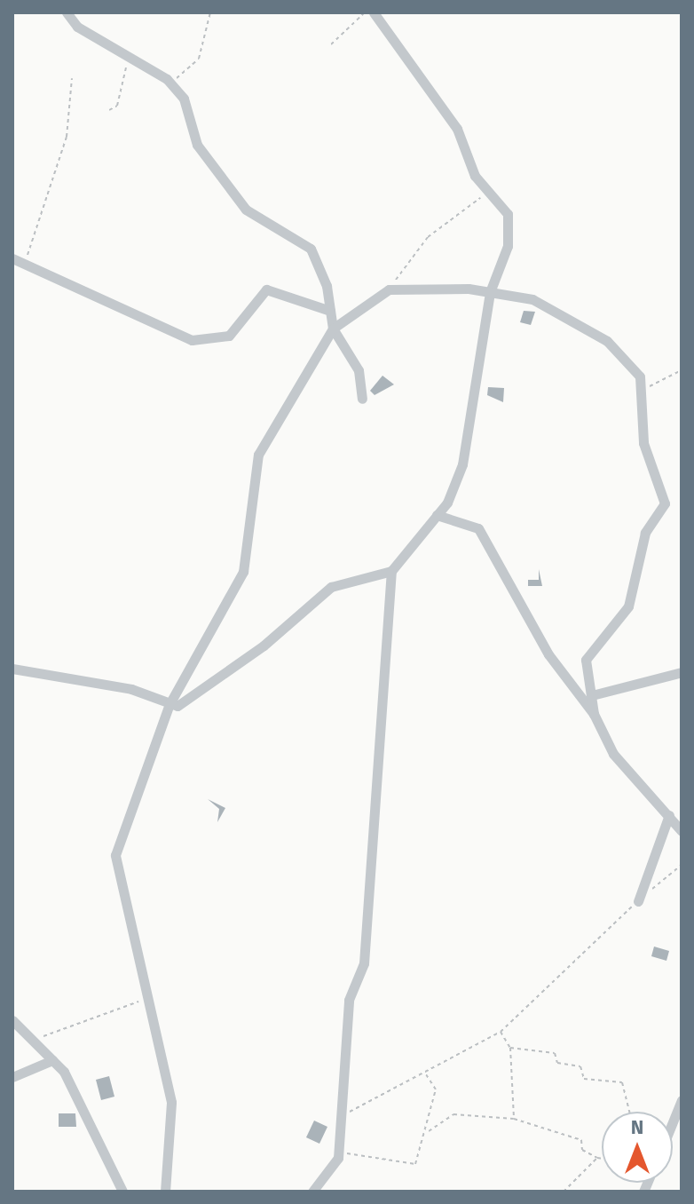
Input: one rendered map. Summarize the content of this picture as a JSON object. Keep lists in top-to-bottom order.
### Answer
{
  "north": "top"
}
